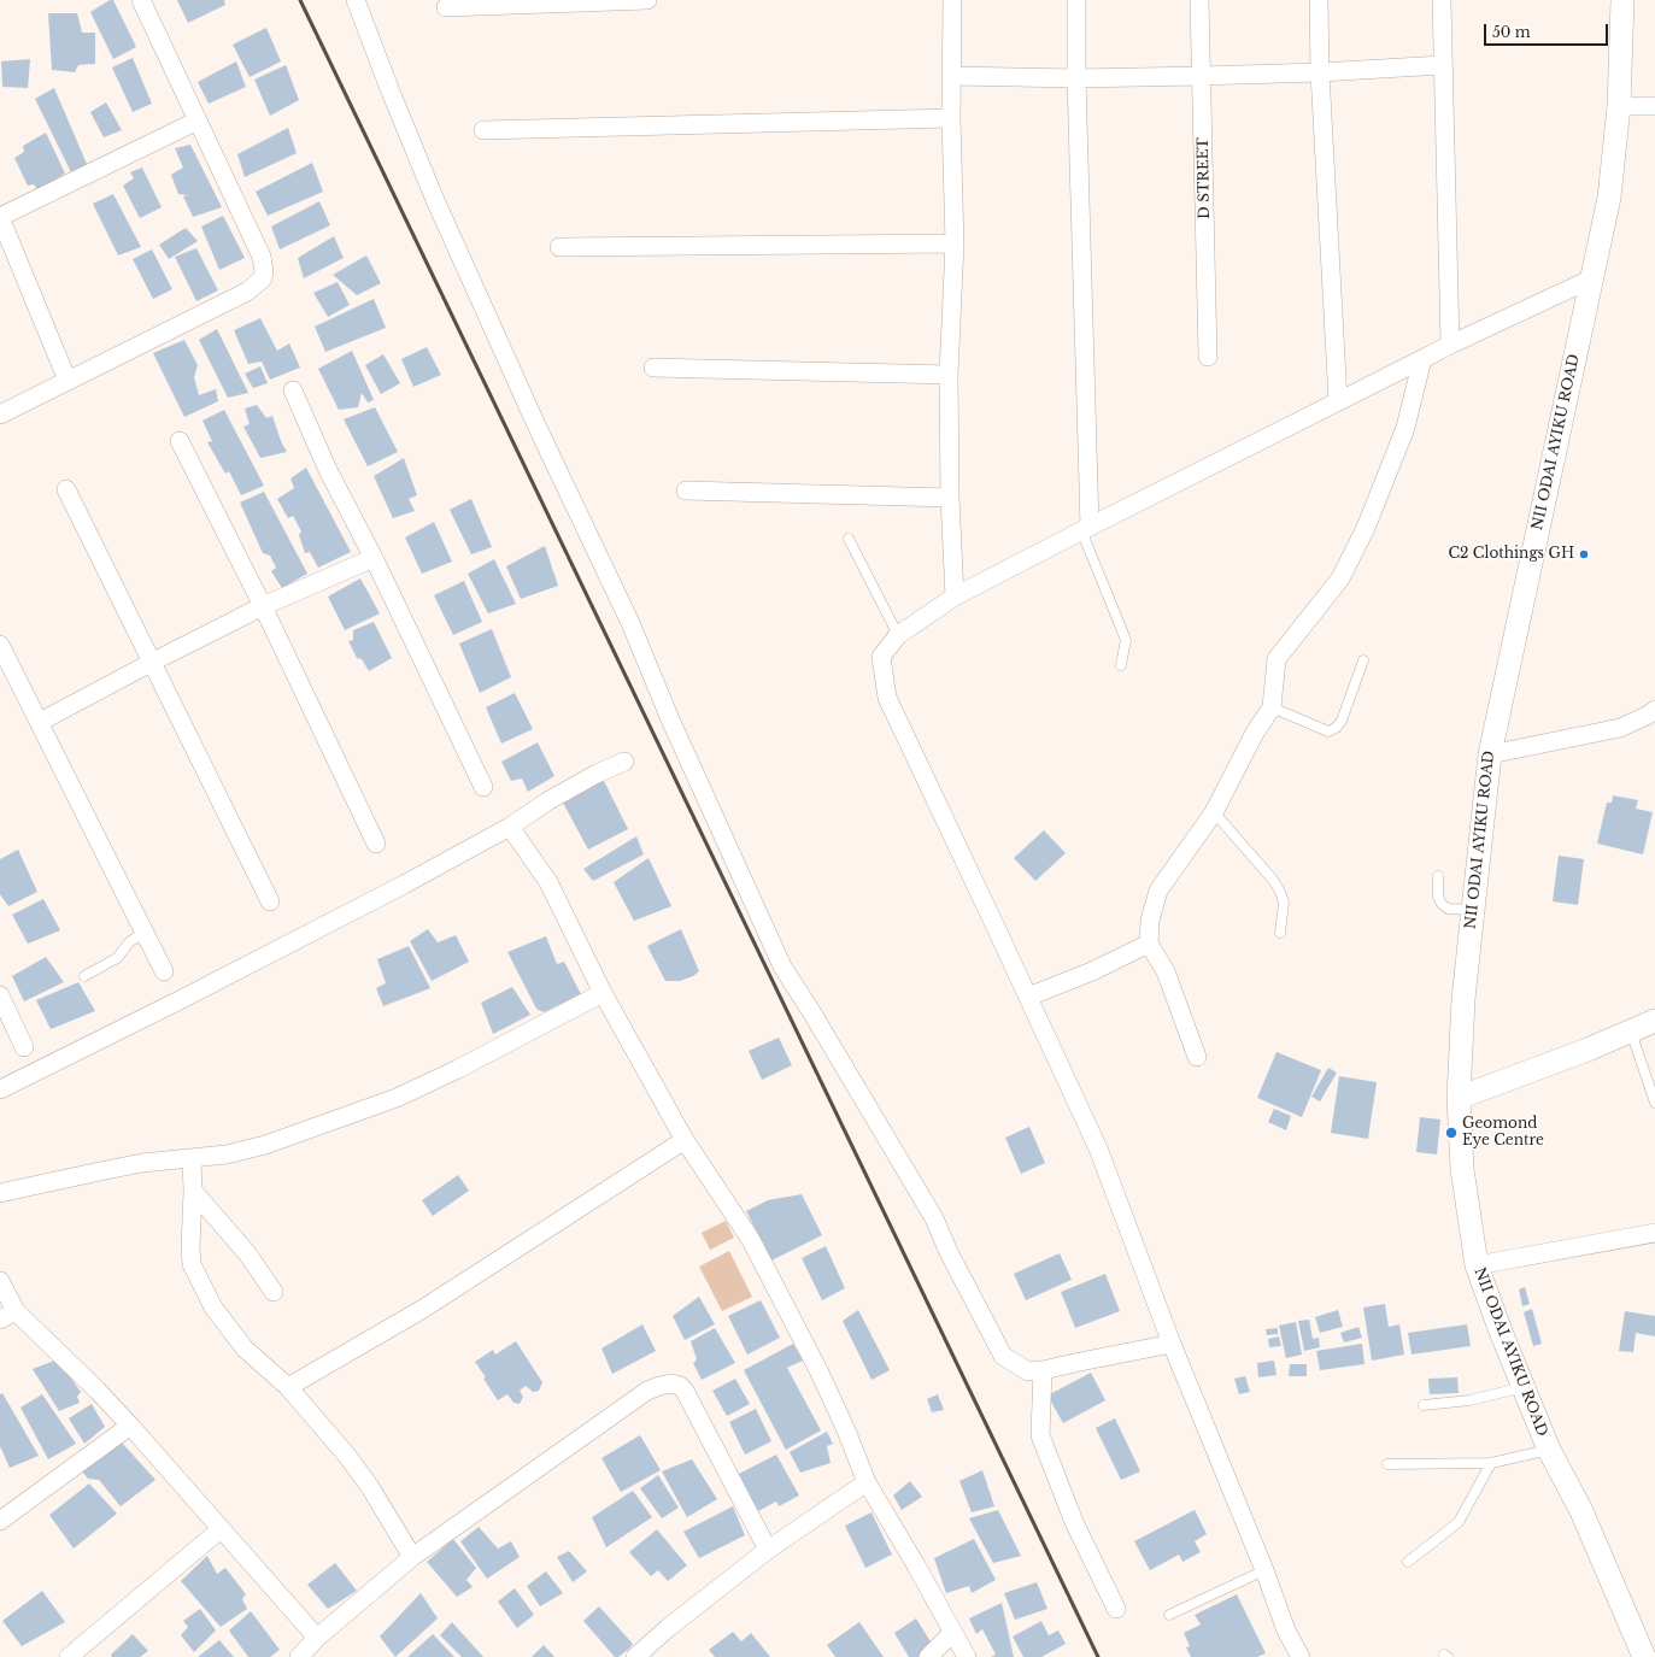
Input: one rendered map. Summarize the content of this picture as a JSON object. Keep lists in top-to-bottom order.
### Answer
{
  "streets": {
    "street": ["D STREET", "NII ODAI AYIKU ROAD"]
  },
  "places": ["C2 Clothings GH", "Geomond Eye Centre"],
  "scale_bar": "50 m"
}
